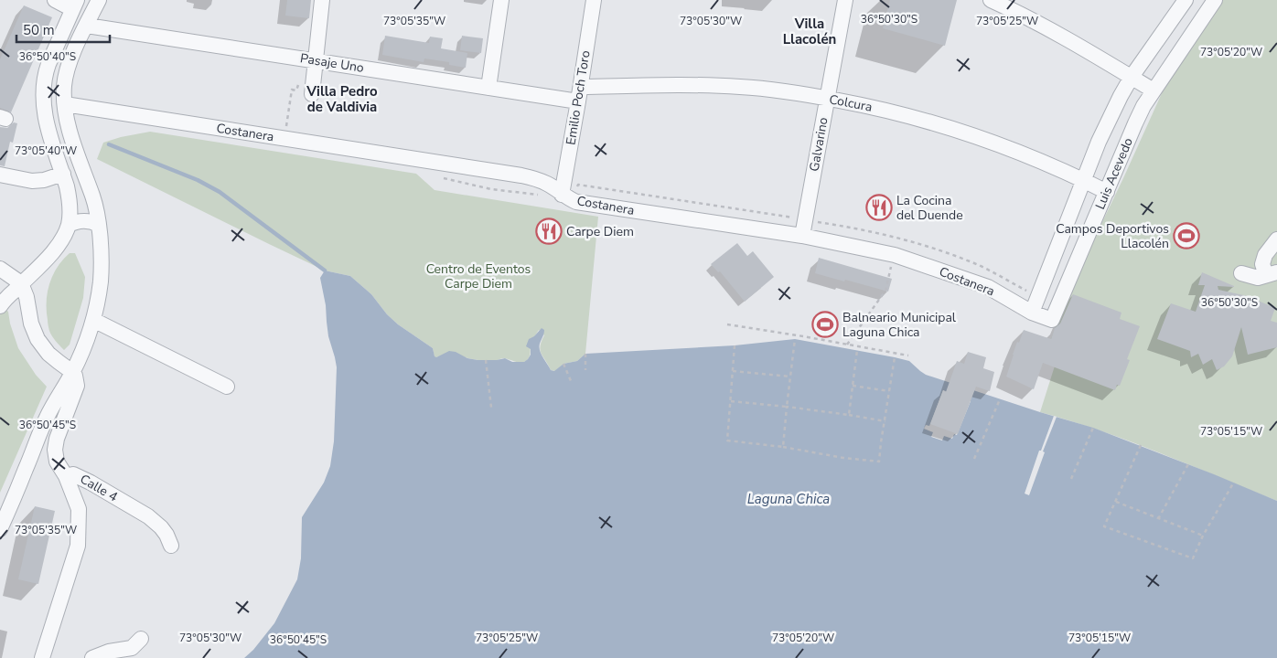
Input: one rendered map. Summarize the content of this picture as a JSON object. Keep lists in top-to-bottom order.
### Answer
{
  "streets": {
    "street": [
      "Pasaje Uno",
      "Emilio Poch Toro",
      "Colcura",
      "Costanera",
      "Galvarino",
      "Luis Acevedo",
      "Calle 4"
    ]
  },
  "crossings": [
    ["Pasaje Uno", "Emilio Poch Toro"],
    ["Pasaje Uno", "Colcura"],
    ["Emilio Poch Toro", "Colcura"],
    ["Emilio Poch Toro", "Costanera"],
    ["Colcura", "Galvarino"],
    ["Colcura", "Luis Acevedo"],
    ["Costanera", "Galvarino"],
    ["Costanera", "Luis Acevedo"]
  ],
  "districts": ["Villa Llacolén", "Villa Pedro de Valdivia"],
  "water": ["Laguna Chica"],
  "parks": ["Centro de Eventos Carpe Diem"],
  "places": {
    "restaurant": ["La Cocina del Duende", "Carpe Diem"],
    "sports": ["Campos Deportivos Llacolén", "Balneario Municipal Laguna Chica"]
  },
  "scale_bar": "50 m",
  "coordinates": [
    "36°50'30\"S",
    "73°05'35\"W",
    "73°05'30\"W",
    "73°05'25\"W",
    "73°05'20\"W",
    "36°50'40\"S",
    "73°05'40\"W",
    "36°50'45\"S",
    "73°05'15\"W"
  ]
}
